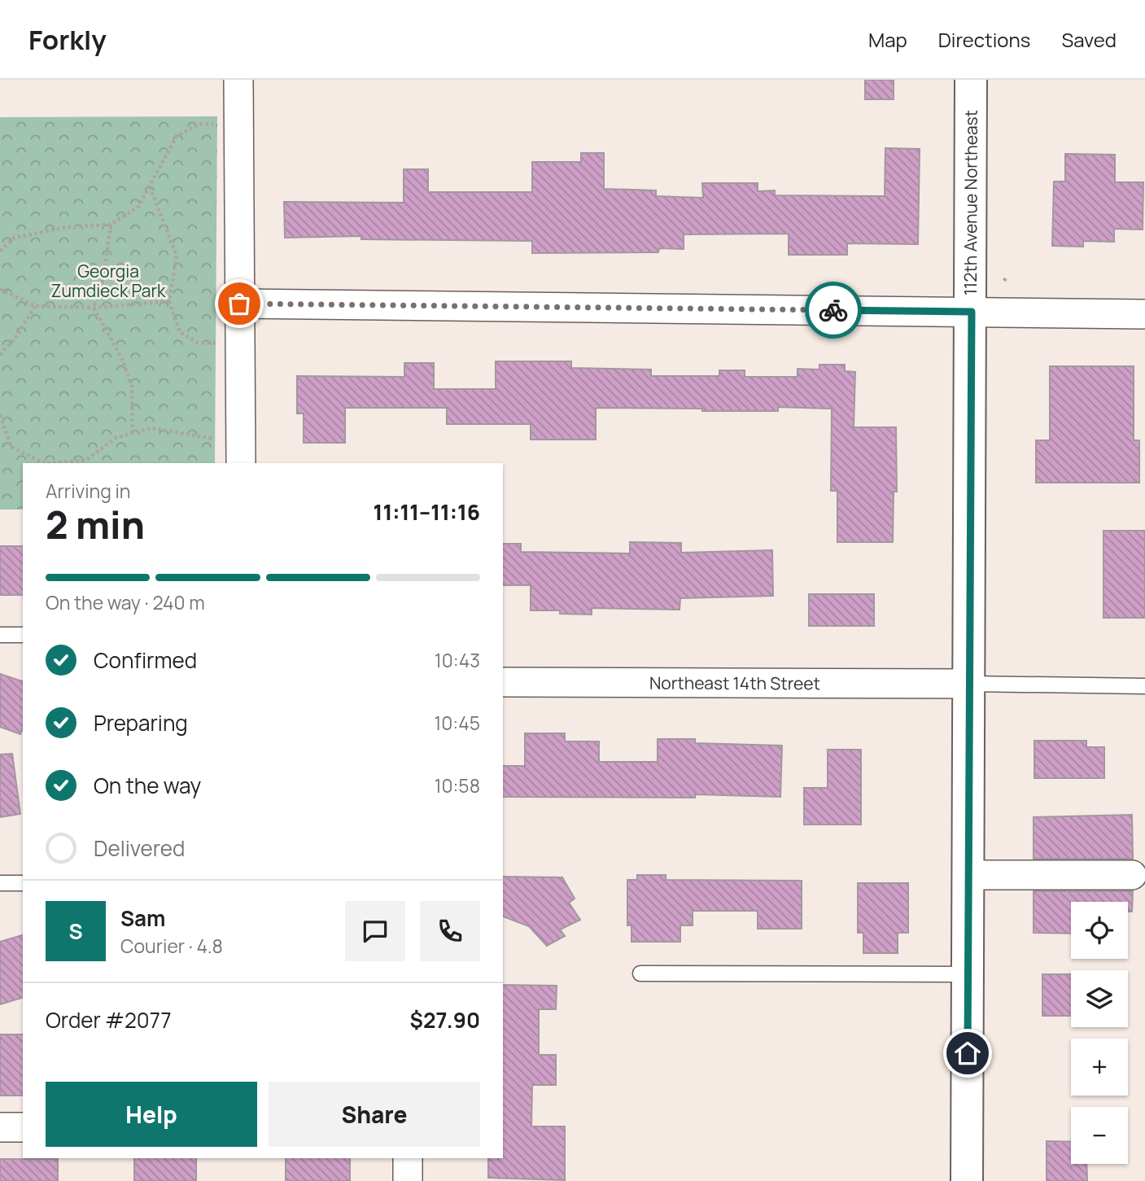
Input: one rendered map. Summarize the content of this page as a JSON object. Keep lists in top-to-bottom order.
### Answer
{
  "streets": {
    "main road": ["112th Avenue Northeast"],
    "street": ["Northeast 14th Street"]
  },
  "crossings": [
    ["112th Avenue Northeast", "Northeast 14th Street"]
  ],
  "parks": ["Georgia Zumdieck Park"],
  "page": {
    "header": "Forkly",
    "nav": ["Map", "Directions", "Saved"],
    "heading": ["2 min", "Arriving in", "11:11–11:16"],
    "panel": [
      "Sam",
      "Courier · 4.8",
      "Order #2077",
      "$27.90"
    ],
    "bar": "On the way · 240 m",
    "list": [
      ["Confirmed", "10:43"],
      ["Preparing", "10:45"],
      ["On the way", "10:58"],
      "Delivered"
    ],
    "round": "S",
    "map_buttons": ["+", "−"],
    "buttons": ["Help", "Share"]
  }
}
